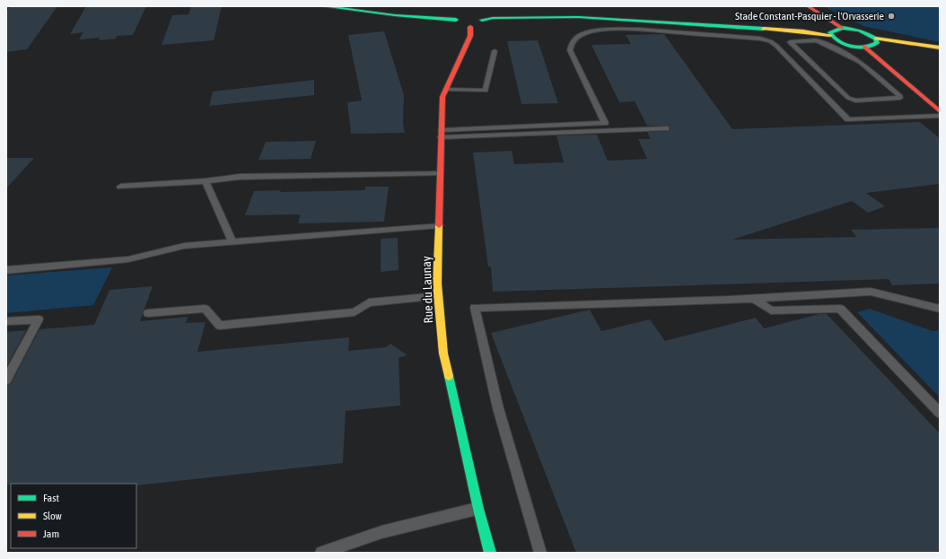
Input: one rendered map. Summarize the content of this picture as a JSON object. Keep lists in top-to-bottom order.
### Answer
{
  "streets": {
    "street": ["Rue du Launay"]
  },
  "places": ["Stade Constant-Pasquier - l'Orvasserie"],
  "legend": ["Fast", "Slow", "Jam"]
}
